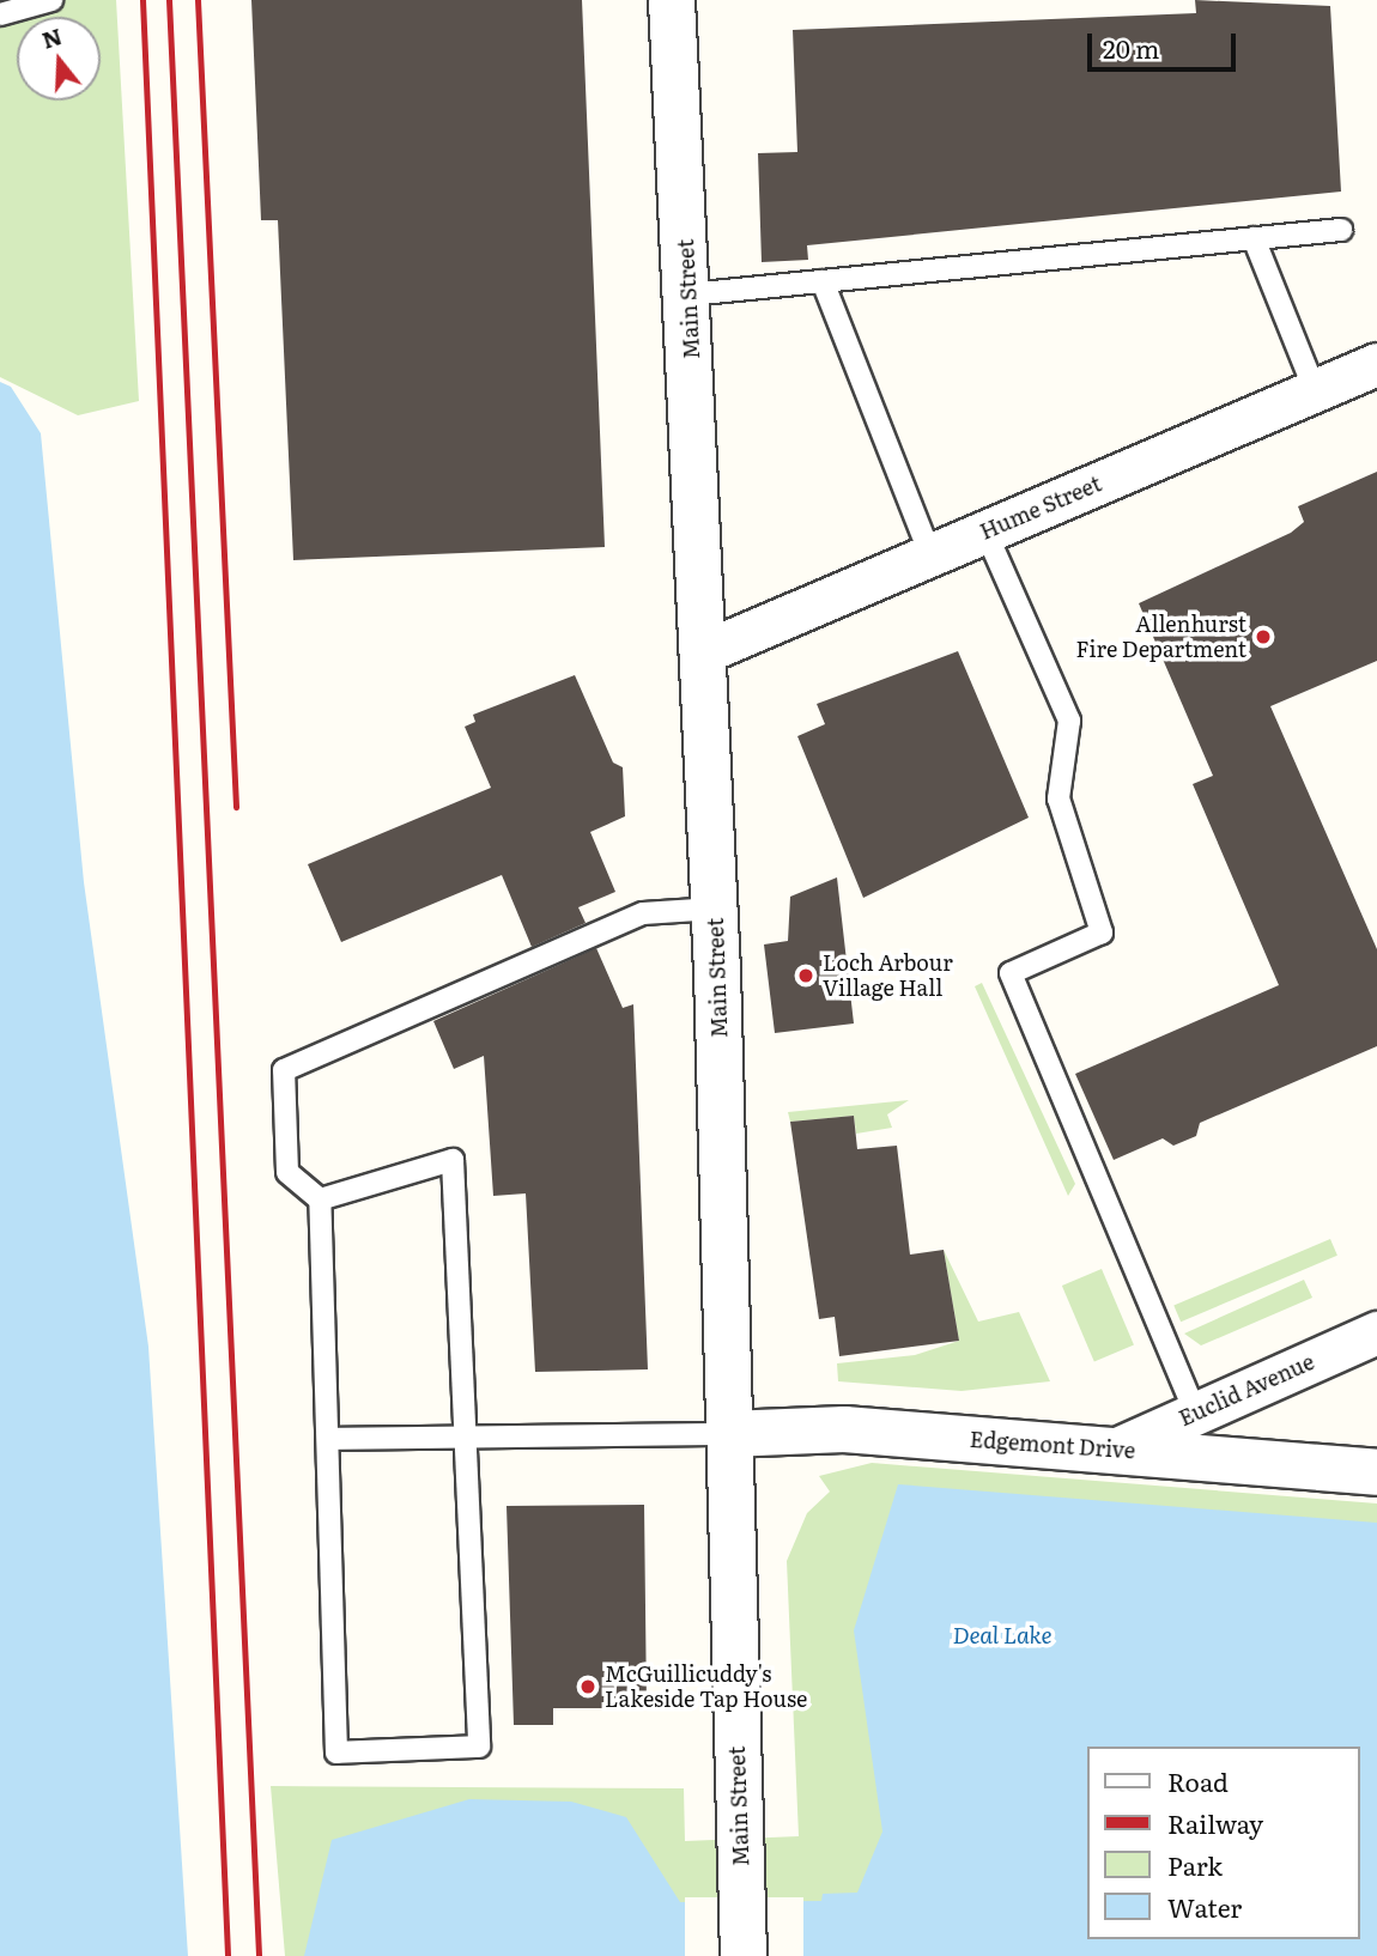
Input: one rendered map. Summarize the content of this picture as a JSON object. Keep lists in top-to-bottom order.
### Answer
{
  "streets": {
    "street": [
      "Main Street",
      "Hume Street",
      "Euclid Avenue",
      "Edgemont Drive"
    ]
  },
  "crossings": [
    ["Main Street", "Hume Street"],
    ["Main Street", "Edgemont Drive"],
    ["Euclid Avenue", "Edgemont Drive"]
  ],
  "water": ["Deal Lake"],
  "places": ["Allenhurst Fire Department", "Loch Arbour Village Hall", "McGuillicuddy's Lakeside Tap House"],
  "legend": [
    "Road",
    "Railway",
    "Park",
    "Water"
  ],
  "scale_bar": "20 m",
  "north": "top"
}
